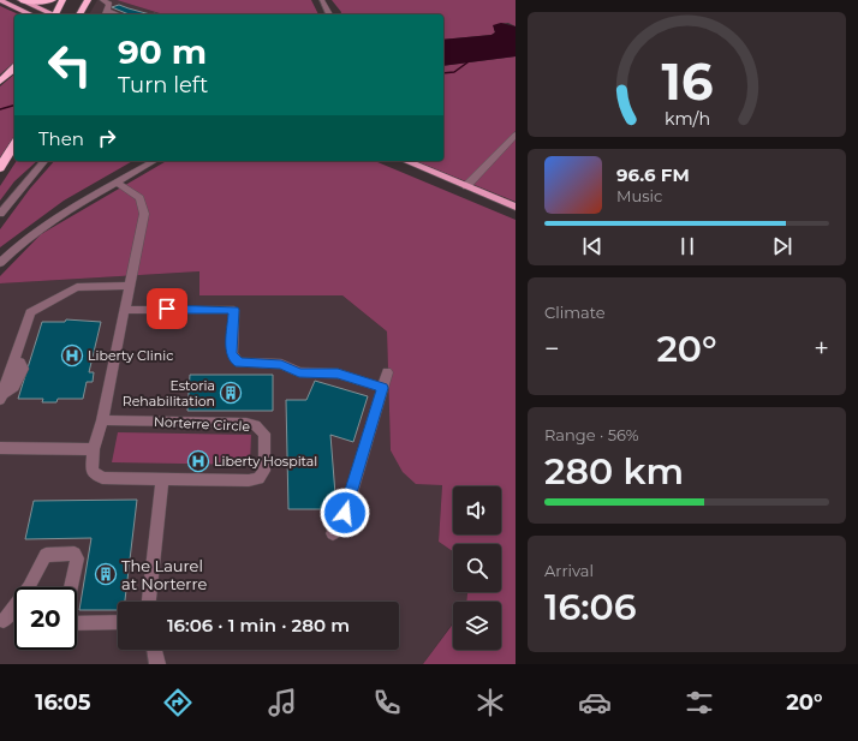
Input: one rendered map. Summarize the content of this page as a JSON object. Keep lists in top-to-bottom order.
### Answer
{
  "streets": {
    "street": ["Norterre Circle"]
  },
  "places": {
    "hospital": ["Liberty Clinic", "Liberty Hospital"],
    "building": ["Estoria Rehabilitation", "The Laurel at Norterre"]
  },
  "page": {
    "turn": ["90 m", "Turn left"],
    "then": "Then",
    "song": ["96.6 FM", "Music"],
    "tile": [
      "Climate",
      ["Range · 56%", "280 km"],
      ["Arrival", "16:06"]
    ],
    "heat": ["−", "20°", "+"],
    "limit": "20",
    "trip": "16:06 · 1 min · 280 m",
    "tabs": ["16:05", "20°"],
    "gauge": ["16", "km/h"]
  }
}
